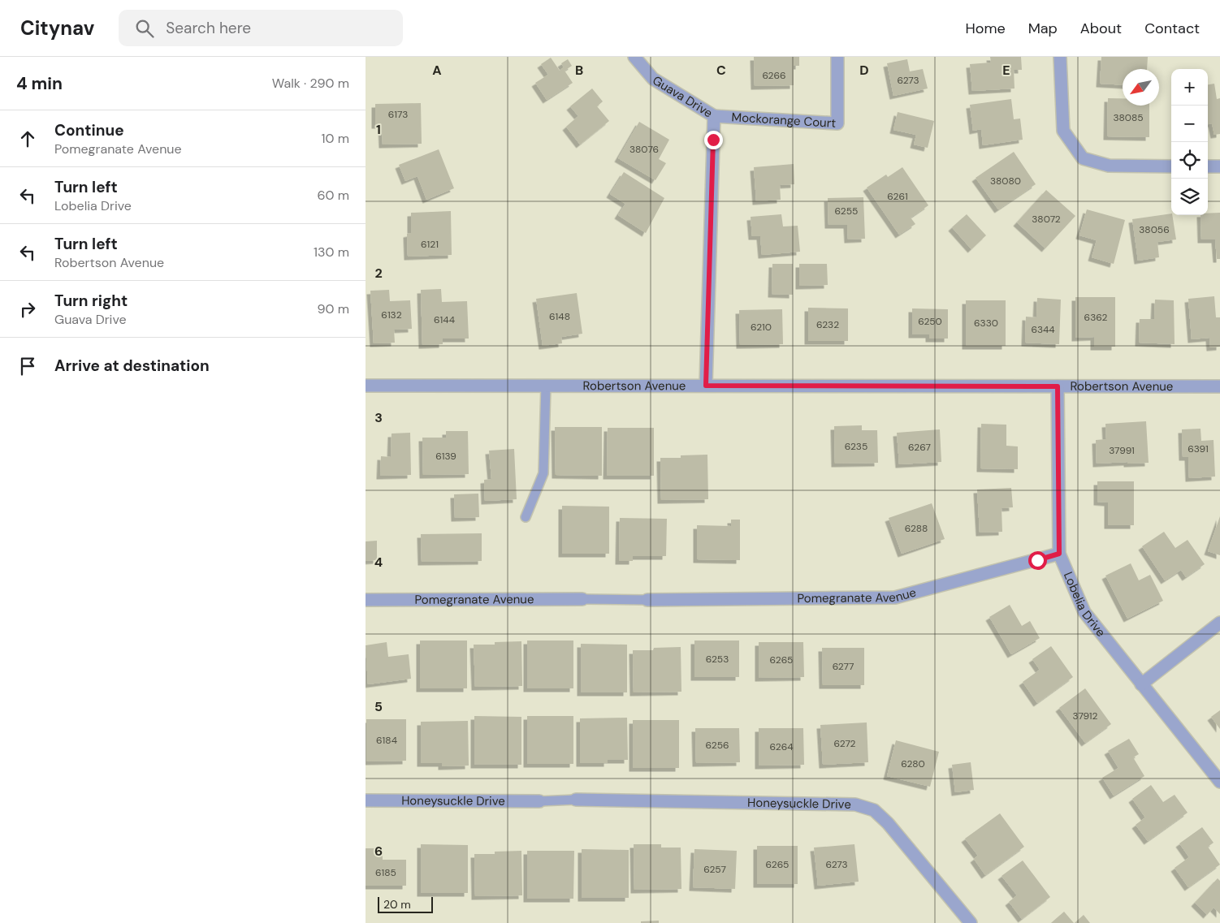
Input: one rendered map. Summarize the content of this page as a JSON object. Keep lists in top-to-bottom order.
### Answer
{
  "streets": {
    "street": [
      "Guava Drive",
      "Mockorange Court",
      "Robertson Avenue",
      "Pomegranate Avenue",
      "Lobelia Drive",
      "Honeysuckle Drive"
    ]
  },
  "crossings": [
    ["Guava Drive", "Mockorange Court"],
    ["Guava Drive", "Robertson Avenue"],
    ["Robertson Avenue", "Lobelia Drive"],
    ["Pomegranate Avenue", "Lobelia Drive"]
  ],
  "house_numbers": [
    "6266",
    "6273",
    "6173",
    "38085",
    "38076",
    "38080",
    "6261",
    "6255",
    "38072",
    "38056",
    "6121",
    "6132",
    "6148",
    "6362",
    "6144",
    "6250",
    "6330",
    "6232",
    "6210",
    "6344",
    "6235",
    "6267",
    "6391",
    "37991",
    "6139",
    "6288",
    "6253",
    "6265",
    "6277",
    "37912",
    "6184",
    "6272",
    "6256",
    "6264",
    "6280",
    "6265",
    "6273",
    "6257",
    "6185"
  ],
  "scale_bar": "20 m",
  "north": "bottom left",
  "page": {
    "header": "Citynav",
    "search": "Search here",
    "nav": [
      "Home",
      "Map",
      "About",
      "Contact"
    ],
    "heading": ["4 min", "Walk · 290 m"],
    "map_buttons": ["+", "−"],
    "list": [
      ["Continue", "Pomegranate Avenue", "10 m"],
      ["Turn left", "Lobelia Drive", "60 m"],
      ["Turn left", "Robertson Avenue", "130 m"],
      ["Turn right", "Guava Drive", "90 m"],
      "Arrive at destination"
    ],
    "scale": "20 m"
  },
  "grid": {
    "columns": [
      "A",
      "B",
      "C",
      "D",
      "E"
    ],
    "rows": [
      "1",
      "2",
      "3",
      "4",
      "5",
      "6"
    ]
  }
}
